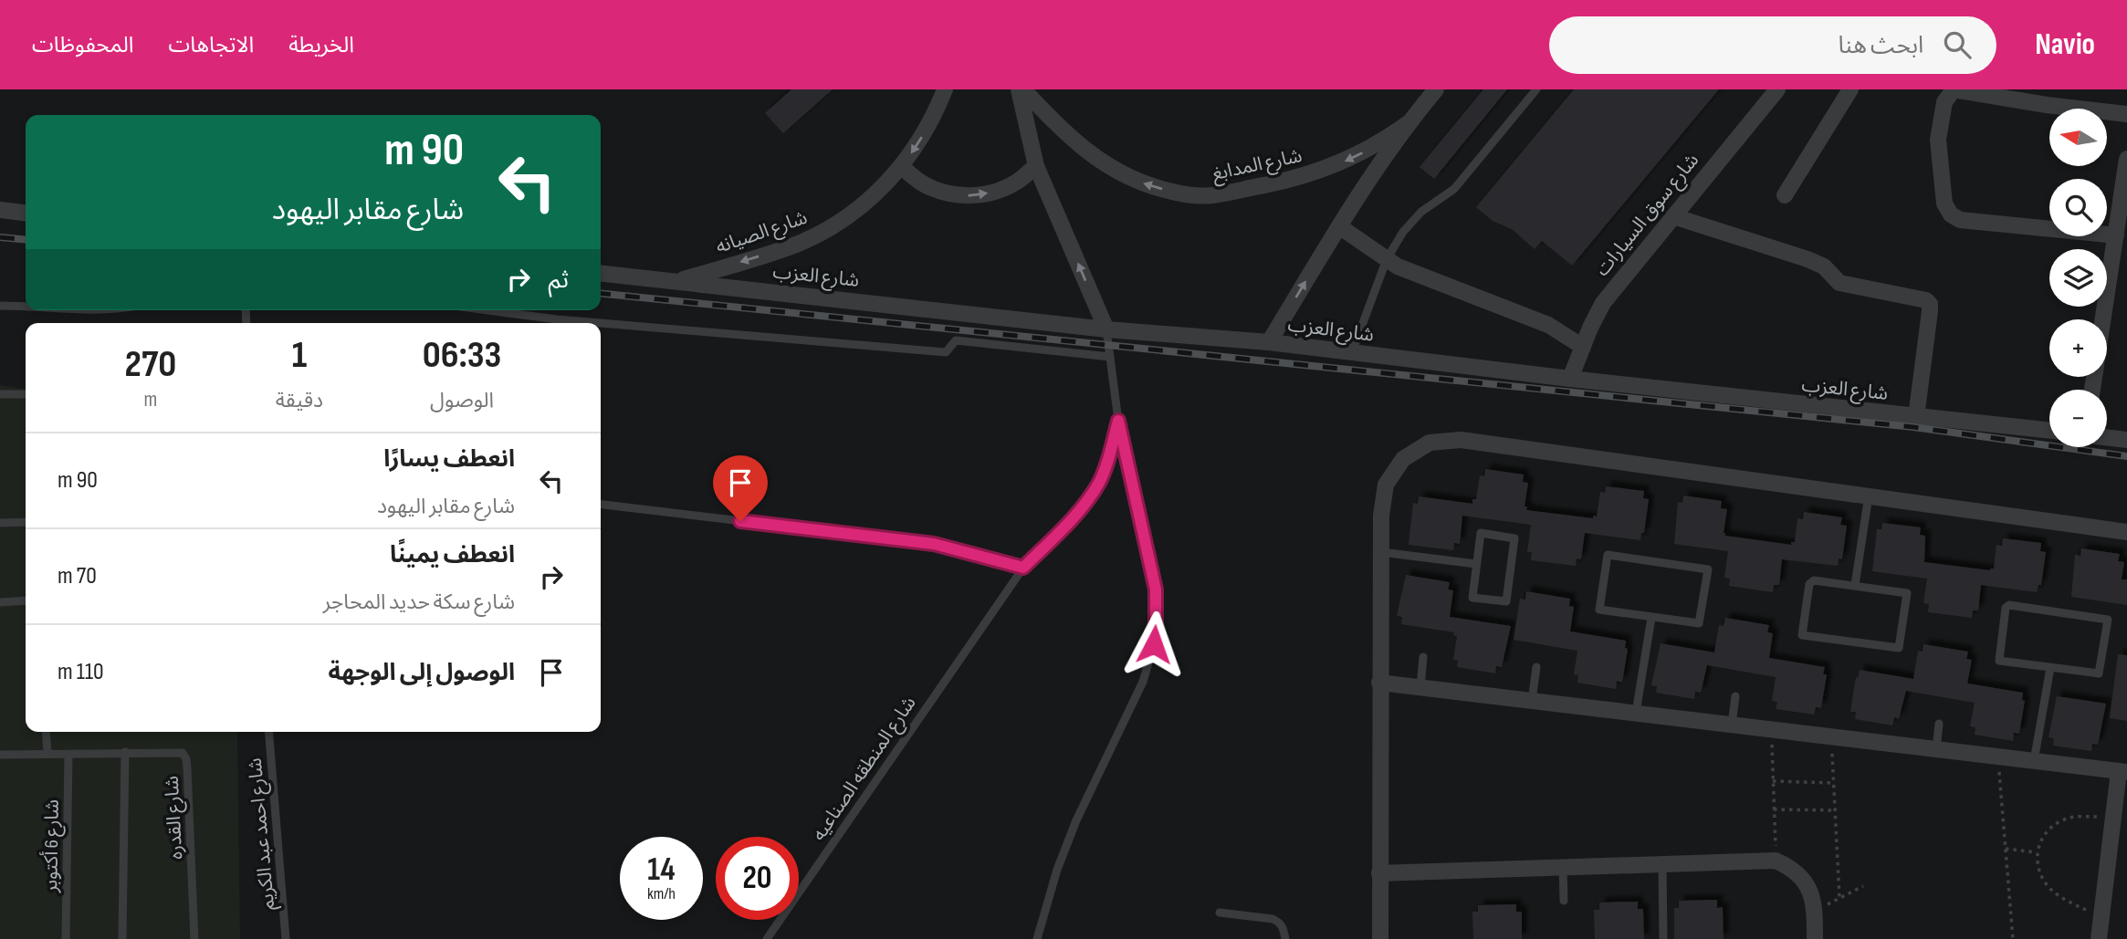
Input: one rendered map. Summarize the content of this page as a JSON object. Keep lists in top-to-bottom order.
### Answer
{
  "streets": {
    "street": [
      "شارع المدابغ",
      "شارع سوق السيارات",
      "شارع الصيانه",
      "شارع العزب"
    ],
    "lane": [
      "شارع المنطقه الصناعيه",
      "شارع القدره",
      "شارع احمد عبد الكريم",
      "شارع 6 أكتوبر"
    ]
  },
  "crossings": [
    ["شارع المدابغ", "شارع العزب"],
    ["شارع سوق السيارات", "شارع العزب"],
    ["شارع الصيانه", "شارع العزب"]
  ],
  "one_way": ["شارع الصيانه"],
  "north": "left",
  "page": {
    "header": "Navio",
    "search": "ابحث هنا",
    "nav": ["الخريطة", "الاتجاهات", "المحفوظات"],
    "map_buttons": ["+", "−"],
    "turn": ["90 m", "شارع مقابر اليهود"],
    "then": "ثم",
    "eta": [
      "06:33",
      "الوصول",
      "1",
      "دقيقة",
      "270",
      "m"
    ],
    "list": [
      {
        "name": "انعطف يسارًا",
        "note": "شارع مقابر اليهود",
        "value": "90 m"
      },
      {
        "name": "انعطف يمينًا",
        "note": "شارع سكة حديد المحاجر",
        "value": "70 m"
      },
      {
        "name": "الوصول إلى الوجهة",
        "value": "110 m"
      }
    ],
    "speed": "14 km/h",
    "limit": "20"
  }
}
